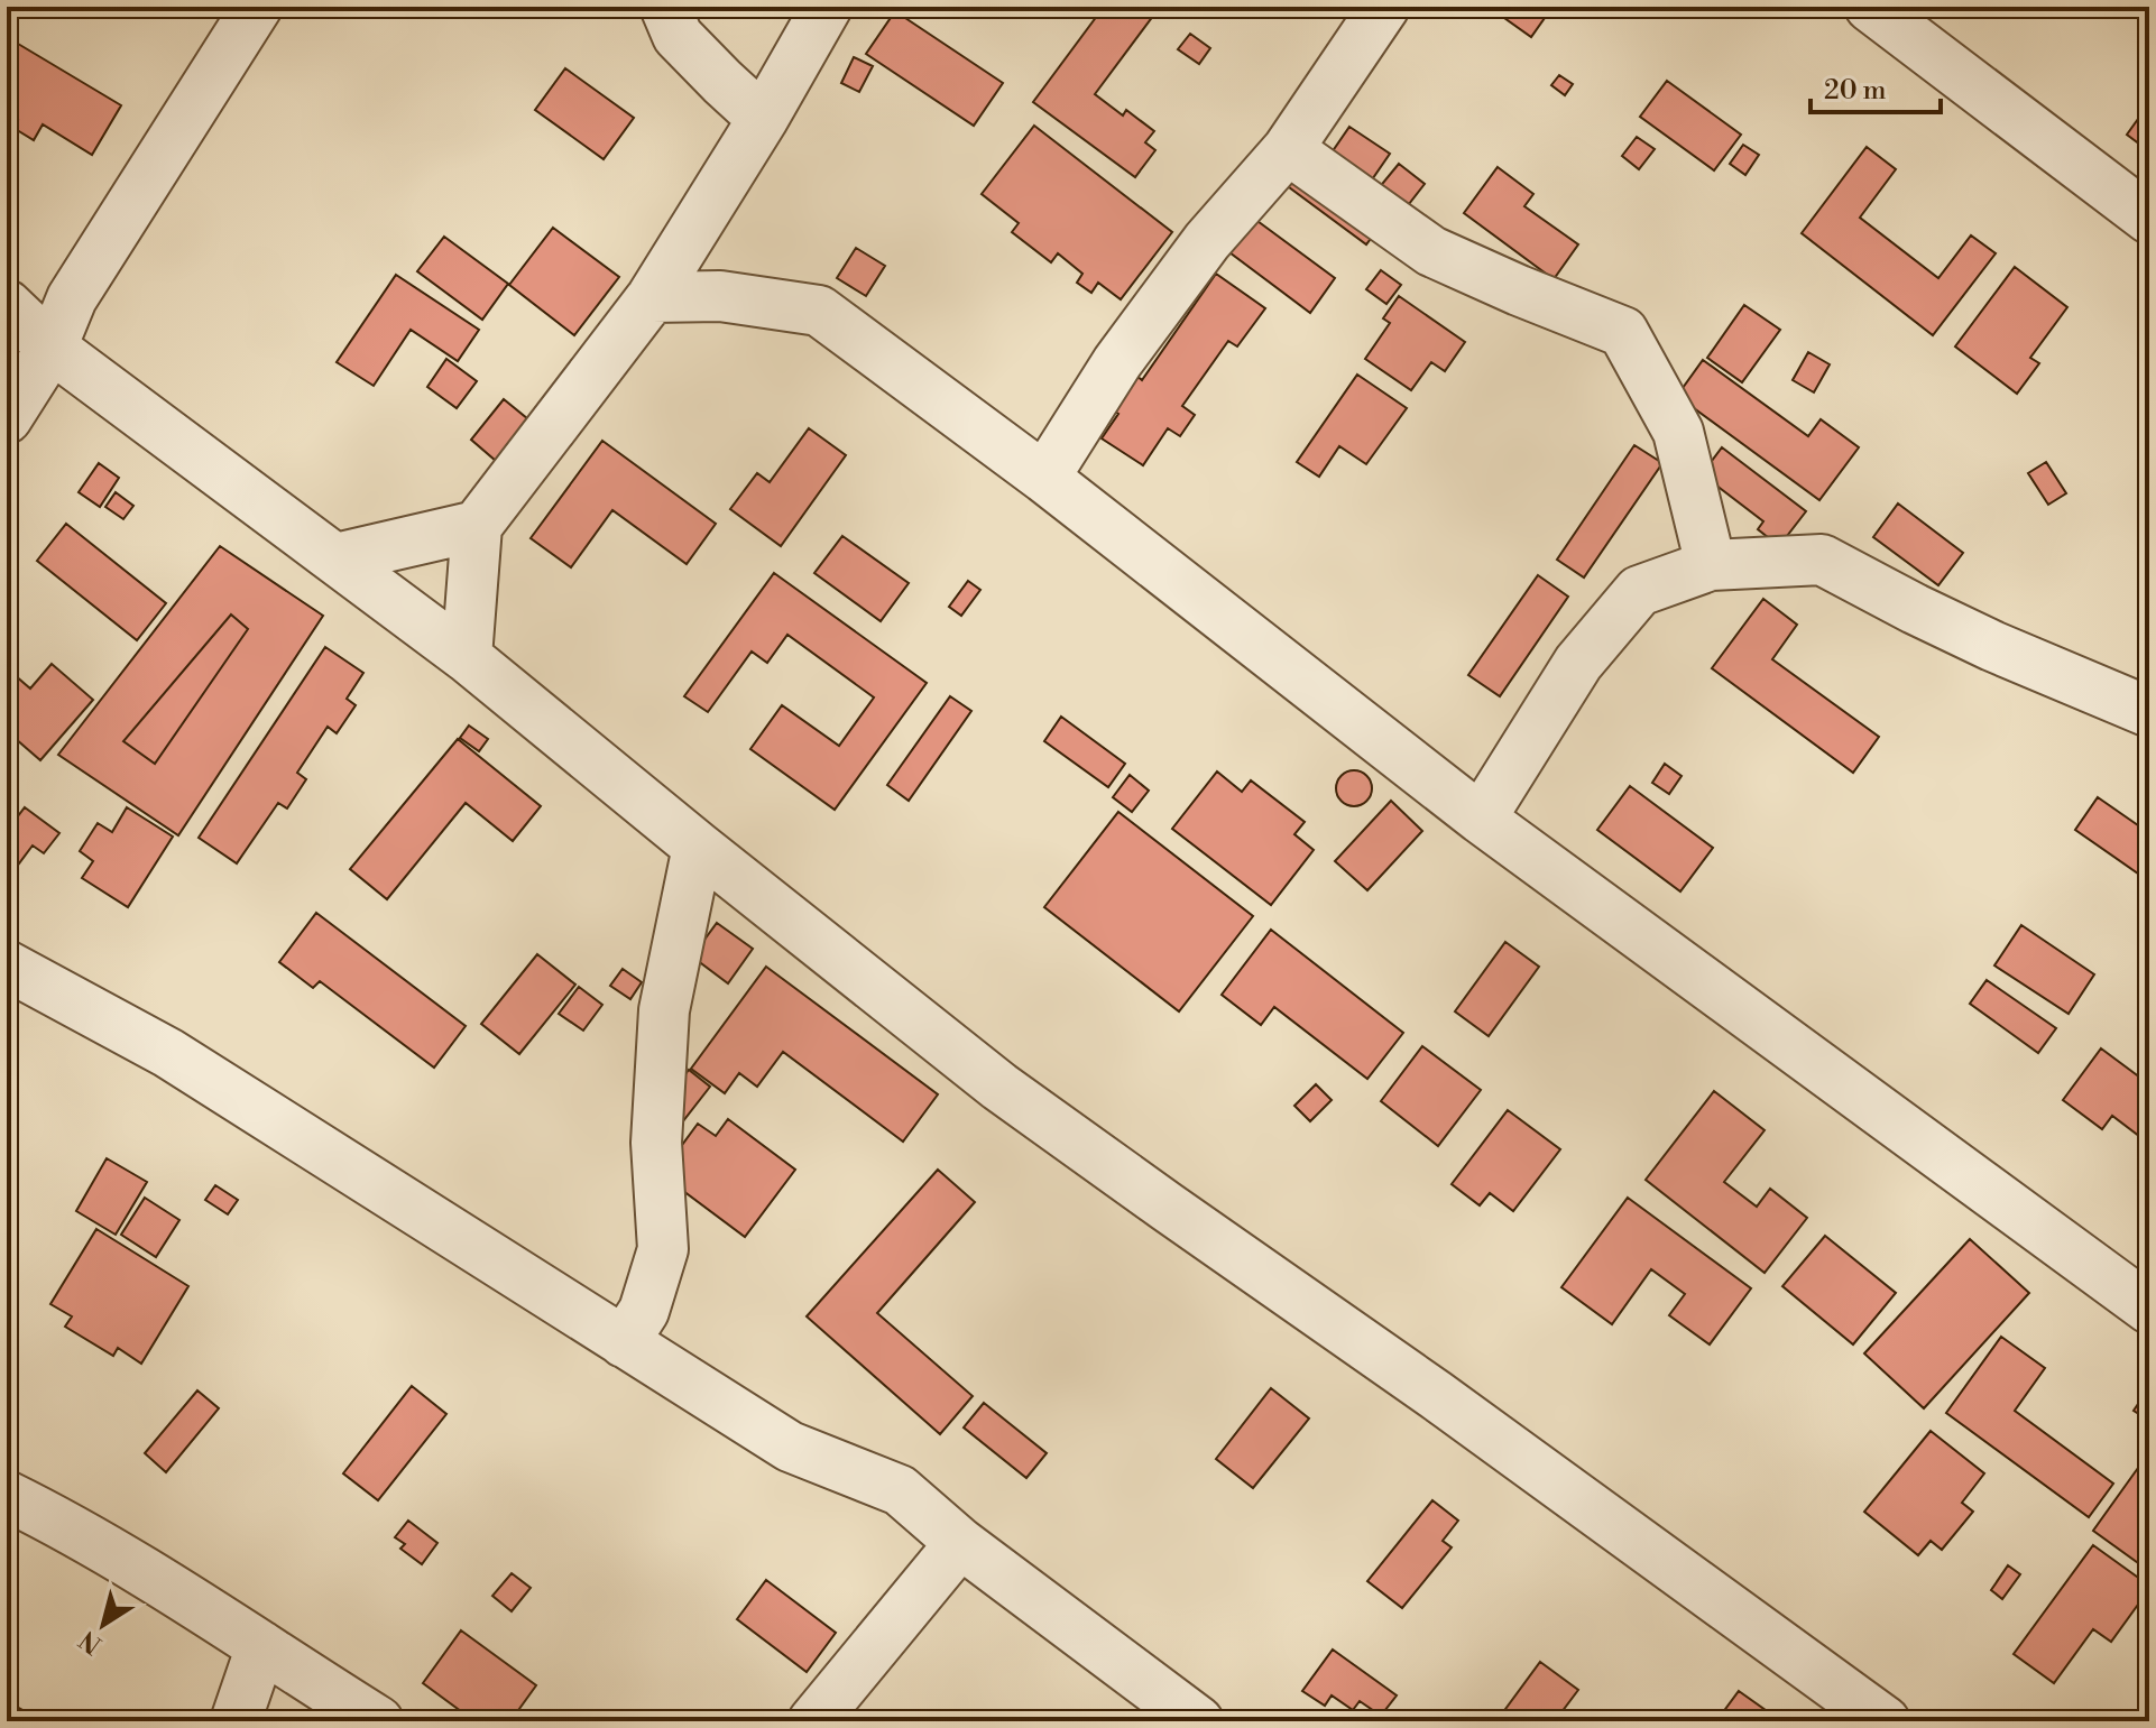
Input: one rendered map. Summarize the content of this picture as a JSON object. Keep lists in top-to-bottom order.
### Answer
{
  "scale_bar": "20 m",
  "north": "bottom left"
}
